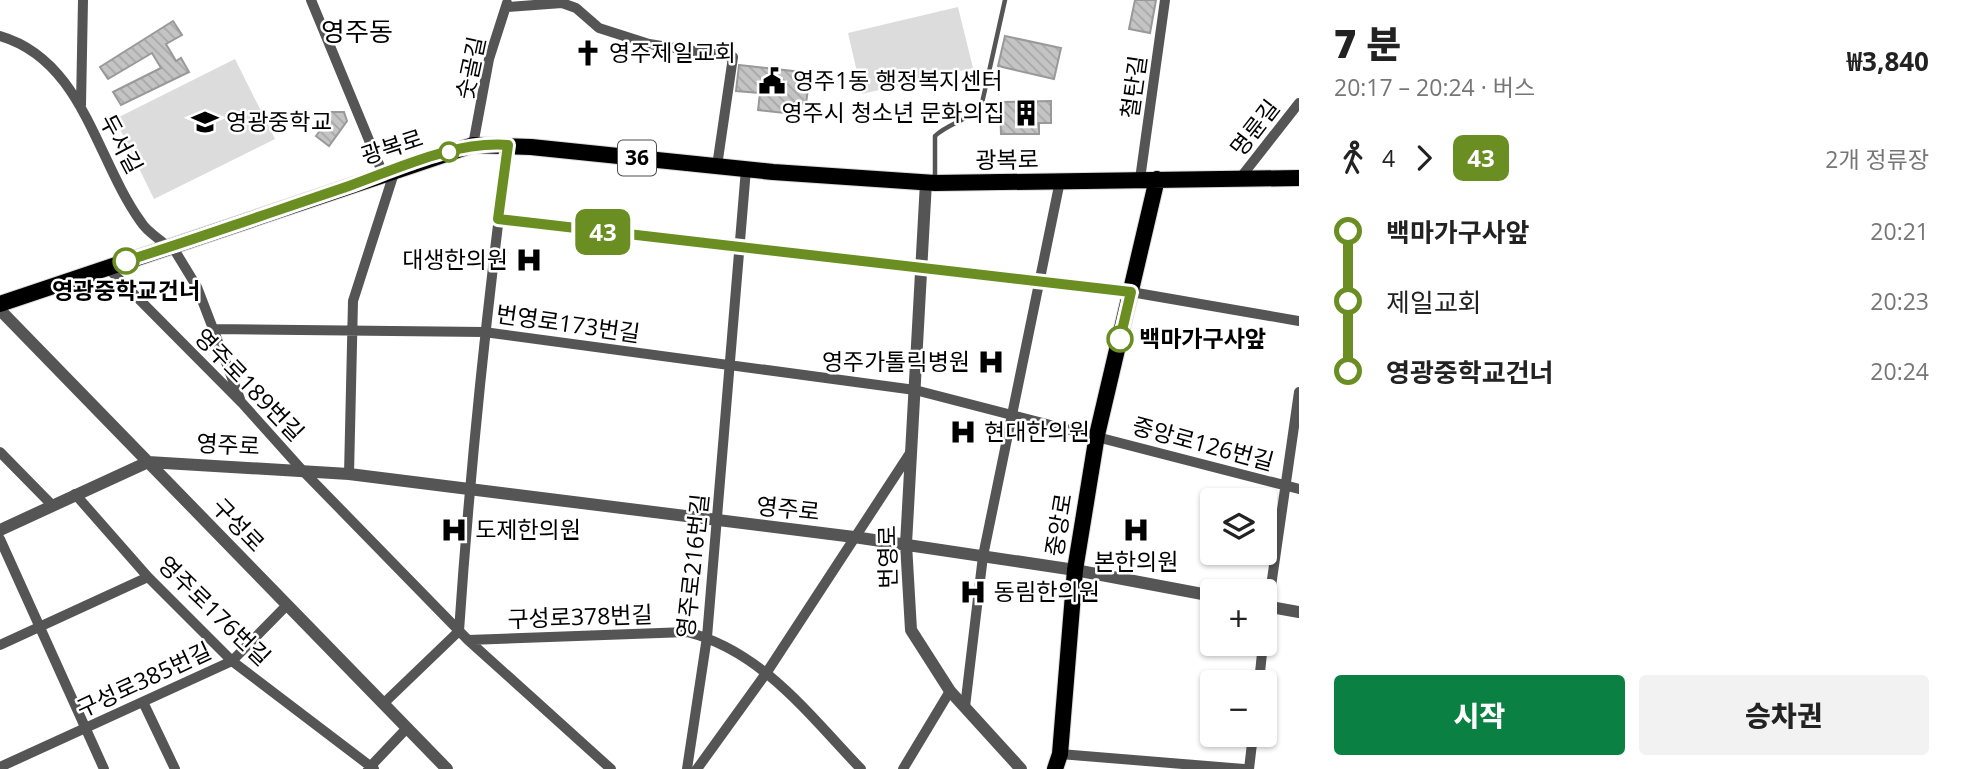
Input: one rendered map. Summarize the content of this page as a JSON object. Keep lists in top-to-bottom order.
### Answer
{
  "streets": {
    "main road": ["광복로", "36", "중앙로"],
    "street": [
      "숫골길",
      "철탄길",
      "명륜길",
      "두서길",
      "번영로173번길",
      "영주로189번길",
      "중앙로126번길",
      "영주로",
      "구성로",
      "번영로",
      "영주로216번길",
      "영주로176번길",
      "구성로378번길",
      "구성로385번길"
    ]
  },
  "crossings": [
    ["숫골길", "광복로"],
    ["철탄길", "광복로"],
    ["철탄길", "중앙로"],
    ["명륜길", "광복로"],
    ["두서길", "광복로"],
    ["광복로", "영주로189번길"],
    ["광복로", "중앙로"],
    ["광복로", "번영로"],
    ["광복로", "영주로216번길"],
    ["번영로173번길", "번영로"],
    ["번영로173번길", "영주로216번길"],
    ["영주로189번길", "영주로"],
    ["영주로189번길", "구성로378번길"],
    ["중앙로126번길", "중앙로"],
    ["영주로", "구성로"],
    ["영주로", "중앙로"],
    ["영주로", "번영로"],
    ["영주로", "영주로216번길"],
    ["영주로", "영주로176번길"],
    ["구성로", "구성로385번길"],
    ["영주로216번길", "구성로378번길"],
    ["영주로176번길", "구성로385번길"]
  ],
  "districts": ["영주동"],
  "places": {
    "church": ["영주제일교회"],
    "public building": ["영주1동 행정복지센터"],
    "building": ["영주시 청소년 문화의집"],
    "school or university": ["영광중학교"],
    "hospital": [
      "대생한의원",
      "영주가톨릭병원",
      "현대한의원",
      "도제한의원",
      "본한의원",
      "동림한의원"
    ],
    "other": ["영광중학교건너", "백마가구사앞"]
  },
  "lines": ["bus line 43"],
  "page": {
    "on_map": "43",
    "heading": ["7 분", "20:17 – 20:24 · 버스", "₩3,840"],
    "legs": ["4", "43", "2개 정류장"],
    "list": [
      {
        "name": "백마가구사앞",
        "value": "20:21"
      },
      {
        "name": "제일교회",
        "value": "20:23"
      },
      {
        "name": "영광중학교건너",
        "value": "20:24"
      }
    ],
    "map_buttons": ["+", "−"],
    "buttons": ["시작", "승차권"]
  }
}
